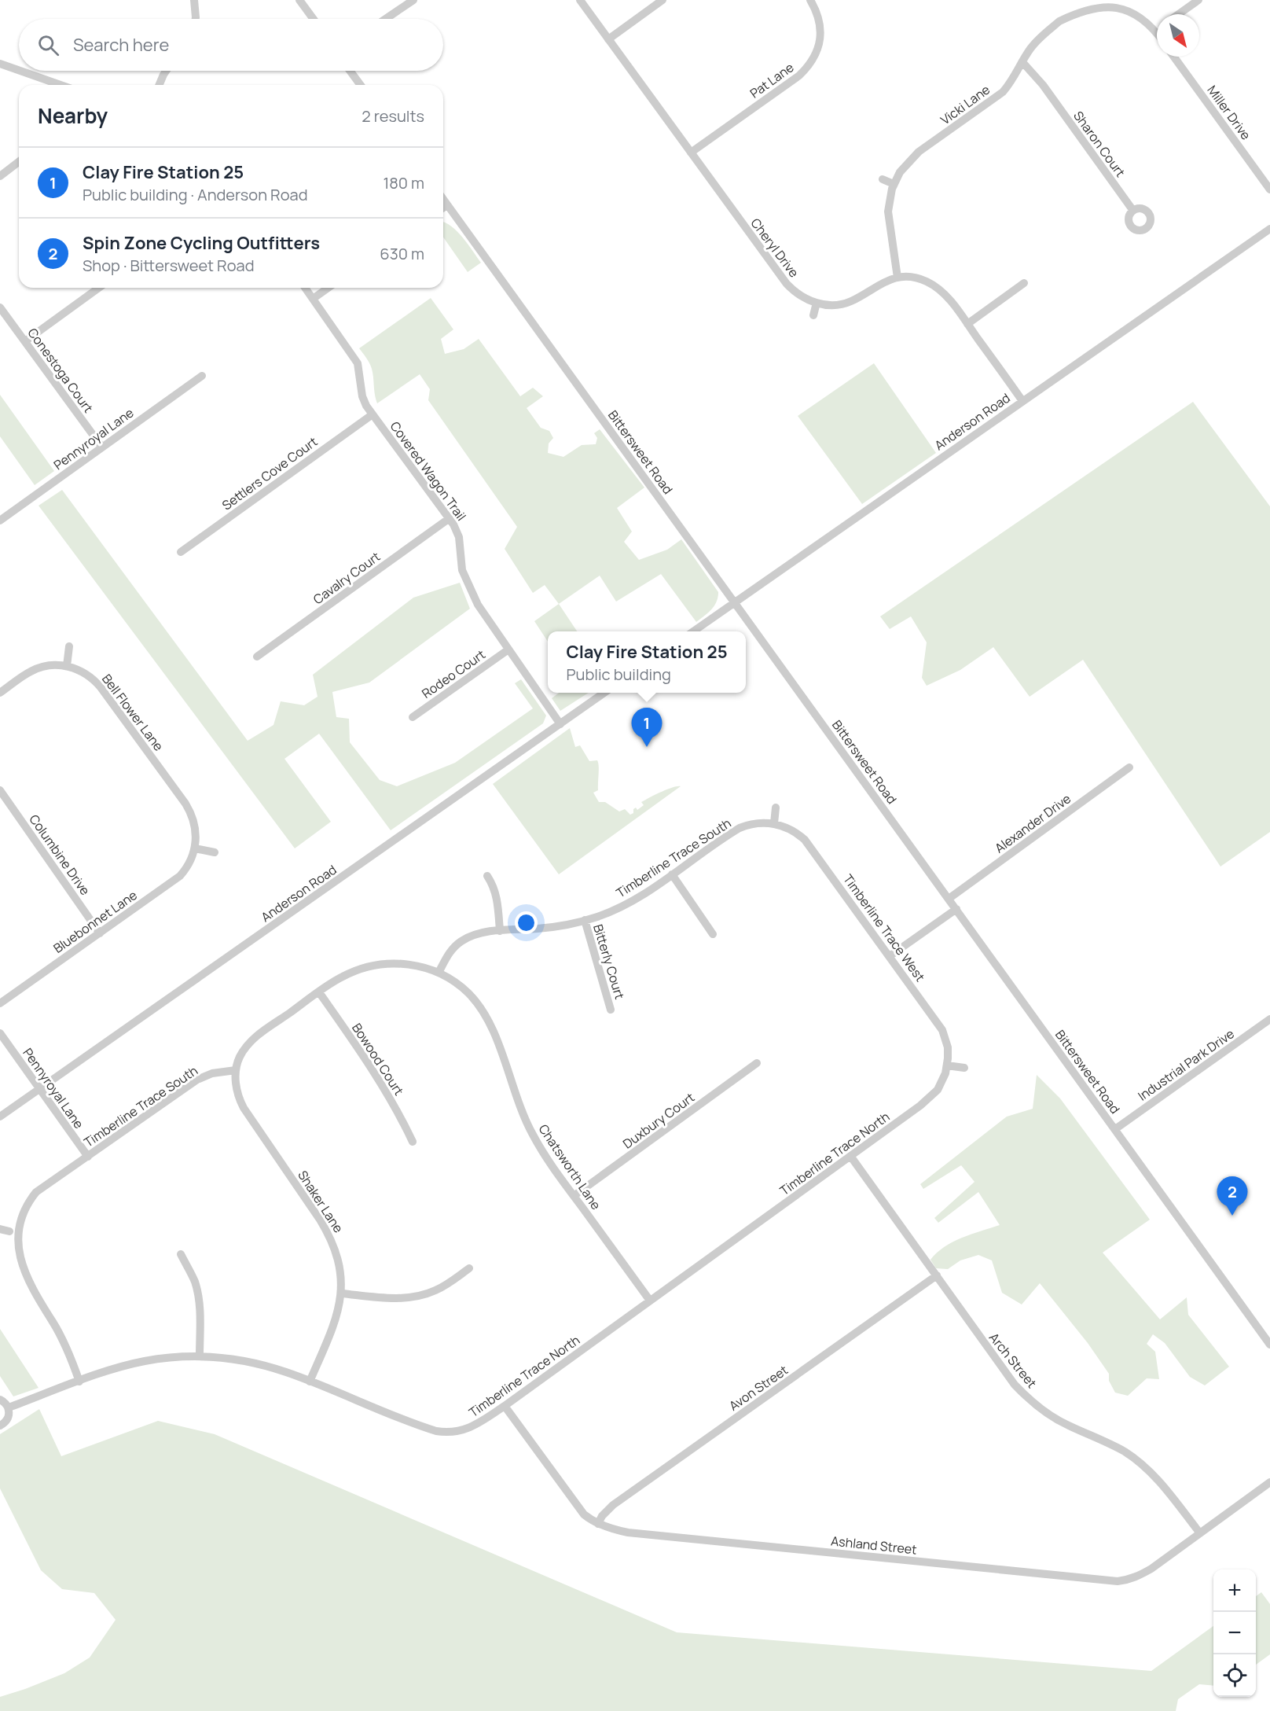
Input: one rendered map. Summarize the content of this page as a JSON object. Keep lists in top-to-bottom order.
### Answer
{
  "streets": {
    "street": [
      "Pat Lane",
      "Vicki Lane",
      "Miller Drive",
      "Sharon Court",
      "Cheryl Drive",
      "Conestoga Court",
      "Anderson Road",
      "Pennyroyal Lane",
      "Bittersweet Road",
      "Covered Wagon Trail",
      "Settlers Cove Court",
      "Cavalry Court",
      "Rodeo Court",
      "Bell Flower Lane",
      "Alexander Drive",
      "Columbine Drive",
      "Timberline Trace South",
      "Bluebonnet Lane",
      "Timberline Trace West",
      "Bitterly Court",
      "Bowood Court",
      "Industrial Park Drive",
      "Duxbury Court",
      "Timberline Trace North",
      "Chatsworth Lane",
      "Shaker Lane",
      "Arch Street",
      "Avon Street",
      "Ashland Street"
    ]
  },
  "crossings": [
    ["Pat Lane", "Cheryl Drive"],
    ["Vicki Lane", "Sharon Court"],
    ["Vicki Lane", "Cheryl Drive"],
    ["Cheryl Drive", "Anderson Road"],
    ["Conestoga Court", "Pennyroyal Lane"],
    ["Anderson Road", "Pennyroyal Lane"],
    ["Anderson Road", "Bittersweet Road"],
    ["Anderson Road", "Covered Wagon Trail"],
    ["Pennyroyal Lane", "Timberline Trace South"],
    ["Bittersweet Road", "Alexander Drive"],
    ["Bittersweet Road", "Industrial Park Drive"],
    ["Covered Wagon Trail", "Settlers Cove Court"],
    ["Covered Wagon Trail", "Cavalry Court"],
    ["Covered Wagon Trail", "Rodeo Court"],
    ["Bell Flower Lane", "Bluebonnet Lane"],
    ["Columbine Drive", "Bluebonnet Lane"],
    ["Timberline Trace South", "Timberline Trace West"],
    ["Timberline Trace South", "Bitterly Court"],
    ["Timberline Trace South", "Chatsworth Lane"],
    ["Timberline Trace South", "Shaker Lane"],
    ["Timberline Trace West", "Timberline Trace North"],
    ["Duxbury Court", "Chatsworth Lane"],
    ["Timberline Trace North", "Chatsworth Lane"],
    ["Timberline Trace North", "Shaker Lane"],
    ["Timberline Trace North", "Arch Street"],
    ["Timberline Trace North", "Ashland Street"],
    ["Arch Street", "Avon Street"],
    ["Arch Street", "Ashland Street"],
    ["Avon Street", "Ashland Street"]
  ],
  "north": "bottom right",
  "page": {
    "search": "Search here",
    "heading": ["Nearby", "2 results"],
    "list": [
      {
        "mark": "1",
        "name": "Clay Fire Station 25",
        "note": "Public building · Anderson Road",
        "value": "180 m"
      },
      {
        "mark": "2",
        "name": "Spin Zone Cycling Outfitters",
        "note": "Shop · Bittersweet Road",
        "value": "630 m"
      }
    ],
    "popup": ["Clay Fire Station 25", "Public building"],
    "pins": ["1", "2"],
    "map_buttons": ["+", "−"]
  }
}
